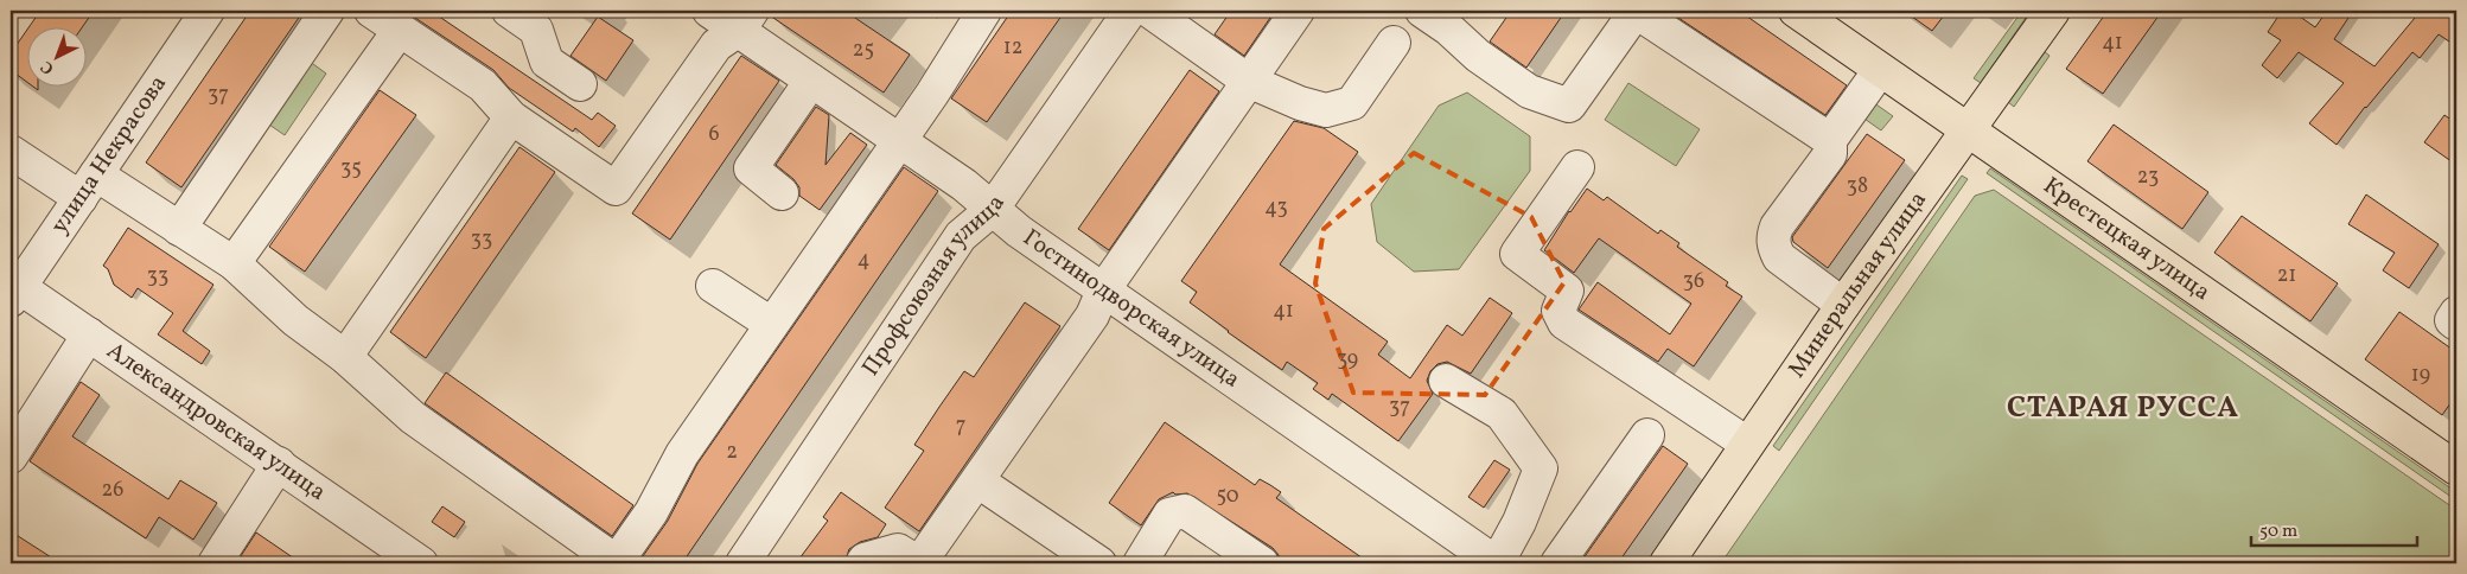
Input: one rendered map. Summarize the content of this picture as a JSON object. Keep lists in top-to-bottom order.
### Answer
{
  "streets": {
    "main road": ["Крестецкая улица", "Минеральная улица"],
    "street": [
      "улица Некрасова",
      "Профсоюзная улица",
      "Гостинодворская улица",
      "Александровская улица"
    ]
  },
  "crossings": [
    ["улица Некрасова", "Александровская улица"],
    ["Крестецкая улица", "Минеральная улица"],
    ["Профсоюзная улица", "Гостинодворская улица"]
  ],
  "districts": ["СТАРАЯ РУССА"],
  "house_numbers": [
    "41",
    "12",
    "25",
    "37",
    "6",
    "35",
    "23",
    "38",
    "43",
    "33",
    "4",
    "21",
    "33",
    "36",
    "41",
    "39",
    "19",
    "37",
    "7",
    "2",
    "26",
    "50"
  ],
  "scale_bar": "50 m",
  "north": "bottom left"
}
